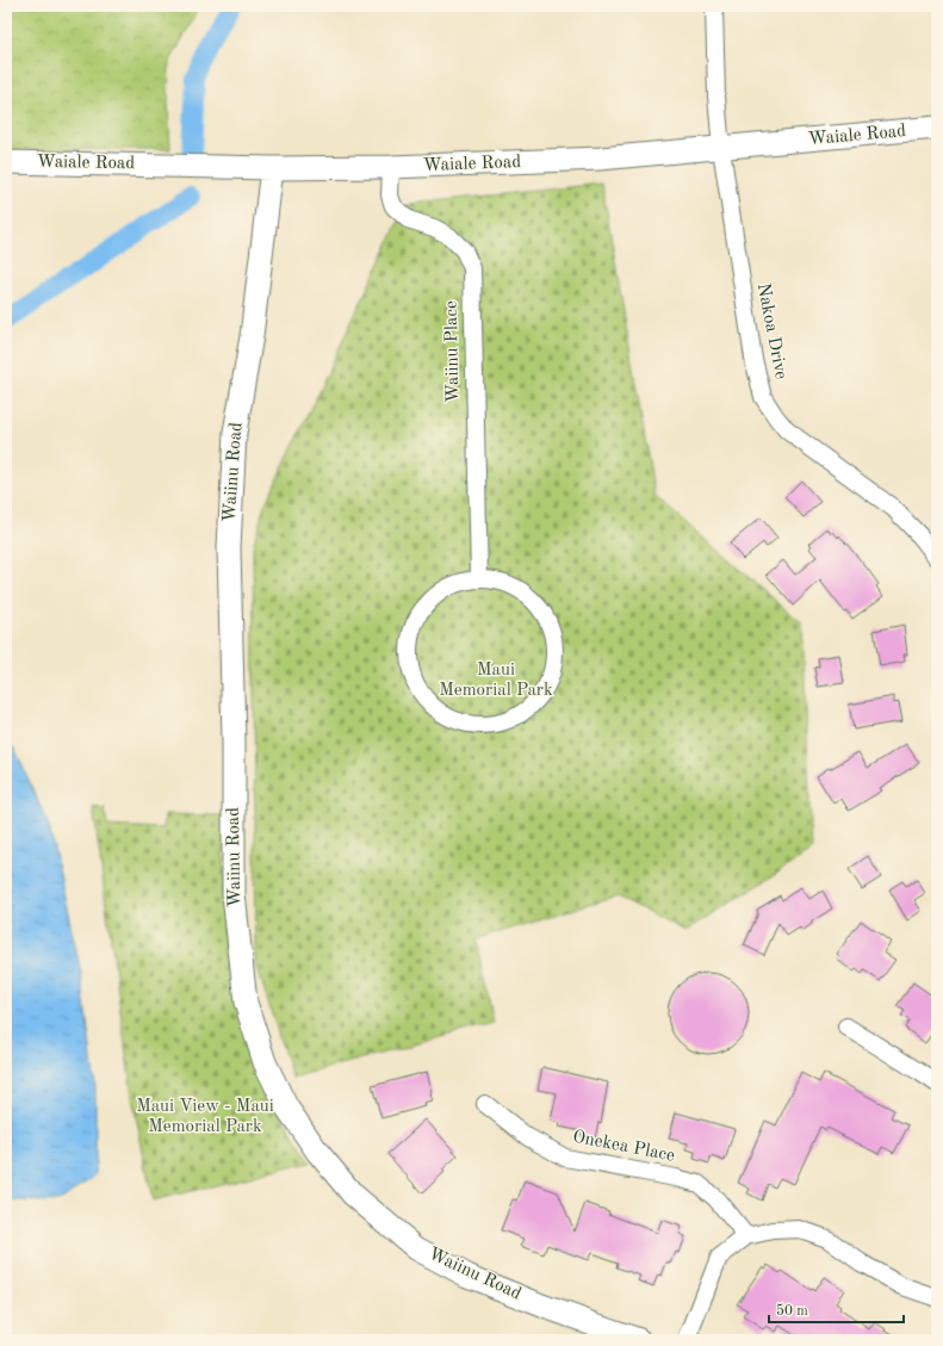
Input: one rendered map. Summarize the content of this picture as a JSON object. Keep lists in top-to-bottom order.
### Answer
{
  "streets": {
    "street": [
      "Waiale Road",
      "Nakoa Drive",
      "Waiinu Place",
      "Waiinu Road",
      "Onekea Place"
    ]
  },
  "crossings": [
    ["Waiale Road", "Nakoa Drive"],
    ["Waiale Road", "Waiinu Place"],
    ["Waiale Road", "Waiinu Road"]
  ],
  "parks": ["Maui Memorial Park", "Maui View - Maui Memorial Park"],
  "scale_bar": "50 m"
}
